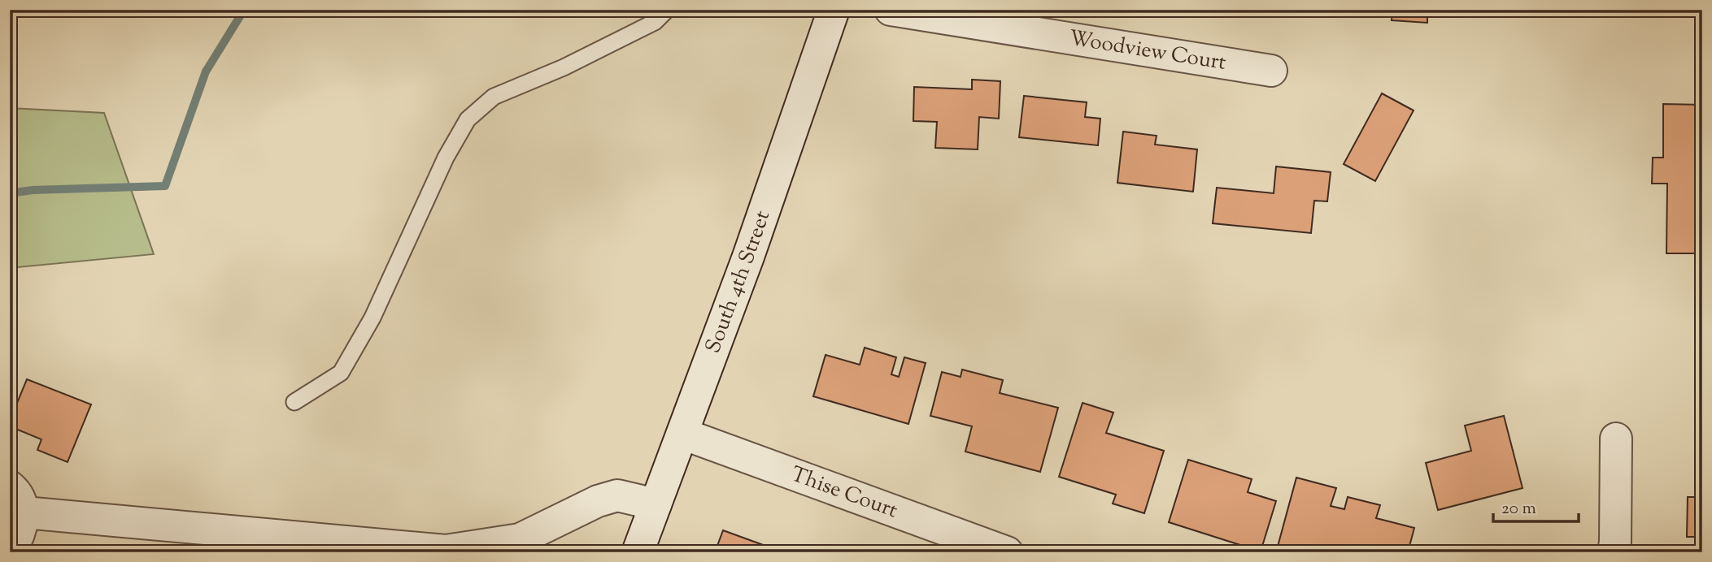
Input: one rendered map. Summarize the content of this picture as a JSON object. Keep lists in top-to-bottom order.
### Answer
{
  "streets": {
    "street": ["Woodview Court", "South 4th Street", "Thise Court"]
  },
  "crossings": [
    ["South 4th Street", "Thise Court"]
  ],
  "scale_bar": "20 m"
}
